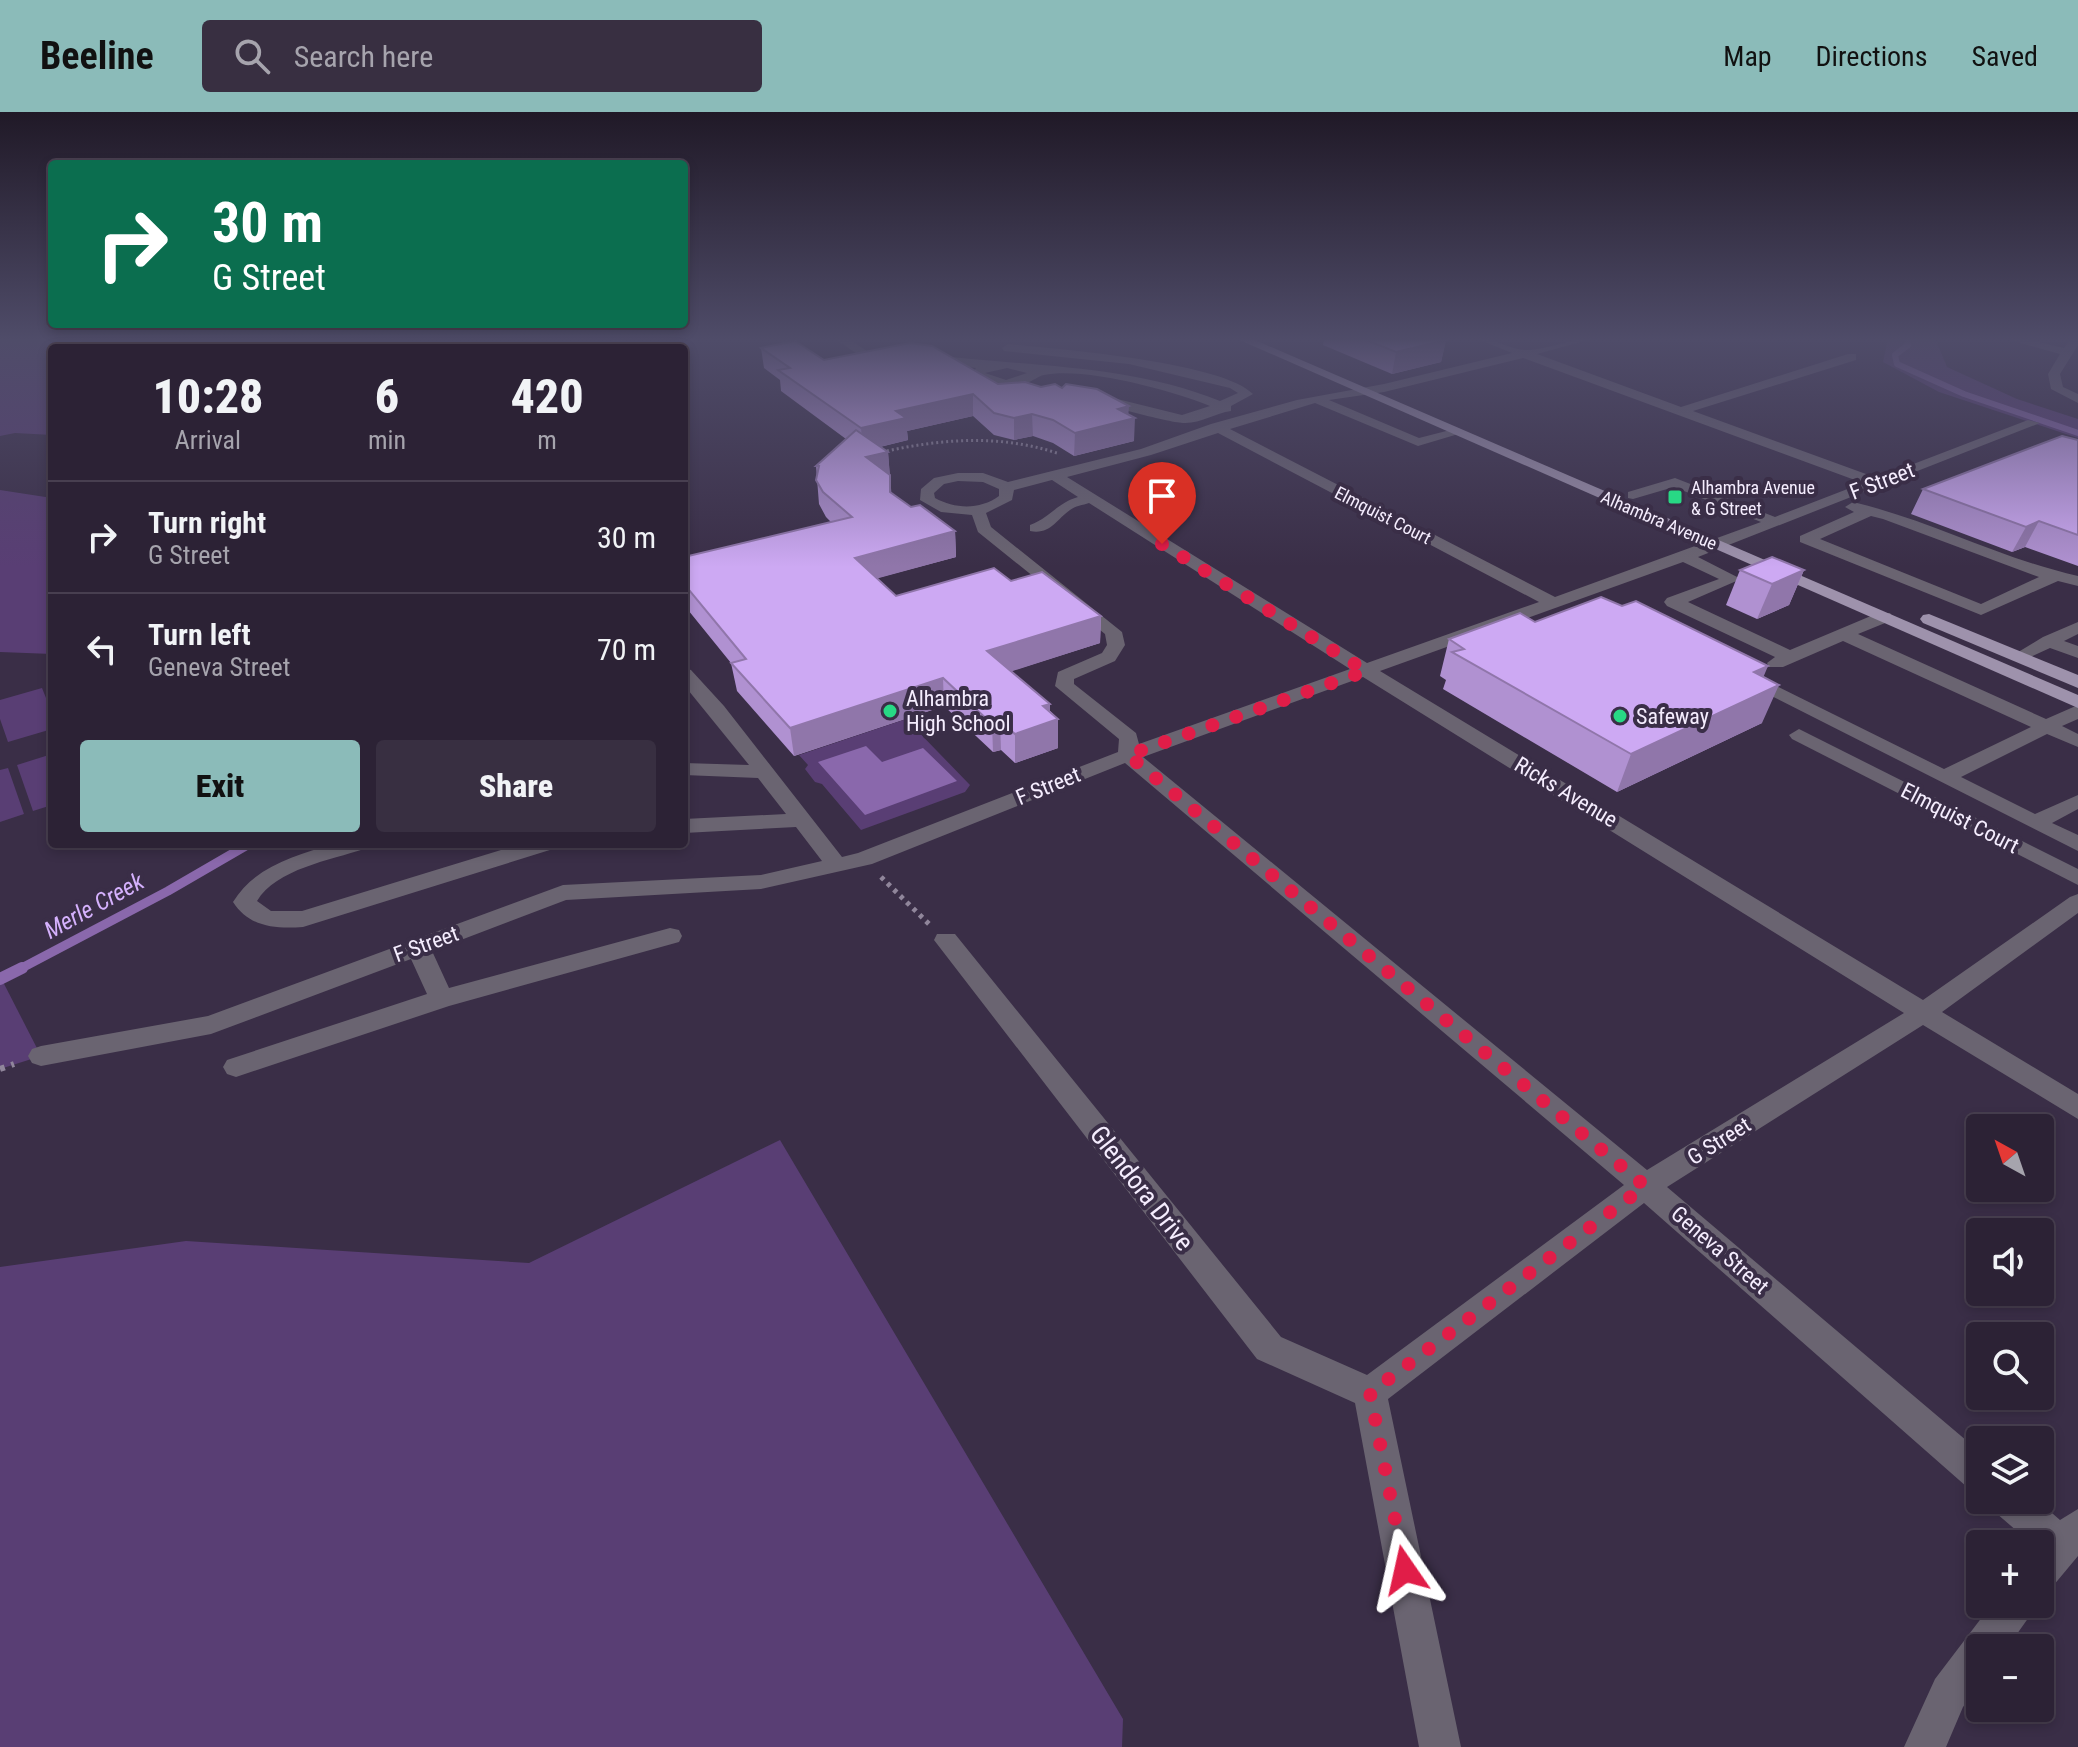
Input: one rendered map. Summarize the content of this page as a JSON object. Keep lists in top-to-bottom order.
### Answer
{
  "streets": {
    "main road": ["Alhambra Avenue"],
    "street": [
      "F Street",
      "Elmquist Court",
      "Ricks Avenue",
      "G Street",
      "Glendora Drive",
      "Geneva Street"
    ]
  },
  "crossings": [
    ["F Street", "Elmquist Court"],
    ["F Street", "Alhambra Avenue"],
    ["F Street", "Ricks Avenue"],
    ["F Street", "Geneva Street"],
    ["Ricks Avenue", "G Street"],
    ["G Street", "Glendora Drive"],
    ["G Street", "Geneva Street"]
  ],
  "water": ["Merle Creek"],
  "places": {
    "transit": ["Alhambra Avenue & G Street"],
    "other": ["Alhambra High School", "Safeway"]
  },
  "north": "top left",
  "page": {
    "header": "Beeline",
    "search": "Search here",
    "nav": ["Map", "Directions", "Saved"],
    "turn": ["30 m", "G Street"],
    "eta": [
      "10:28",
      "Arrival",
      "6",
      "min",
      "420",
      "m"
    ],
    "list": [
      {
        "name": "Turn right",
        "note": "G Street",
        "value": "30 m"
      },
      {
        "name": "Turn left",
        "note": "Geneva Street",
        "value": "70 m"
      }
    ],
    "buttons": ["Exit", "Share"],
    "map_buttons": ["+", "−"]
  }
}
